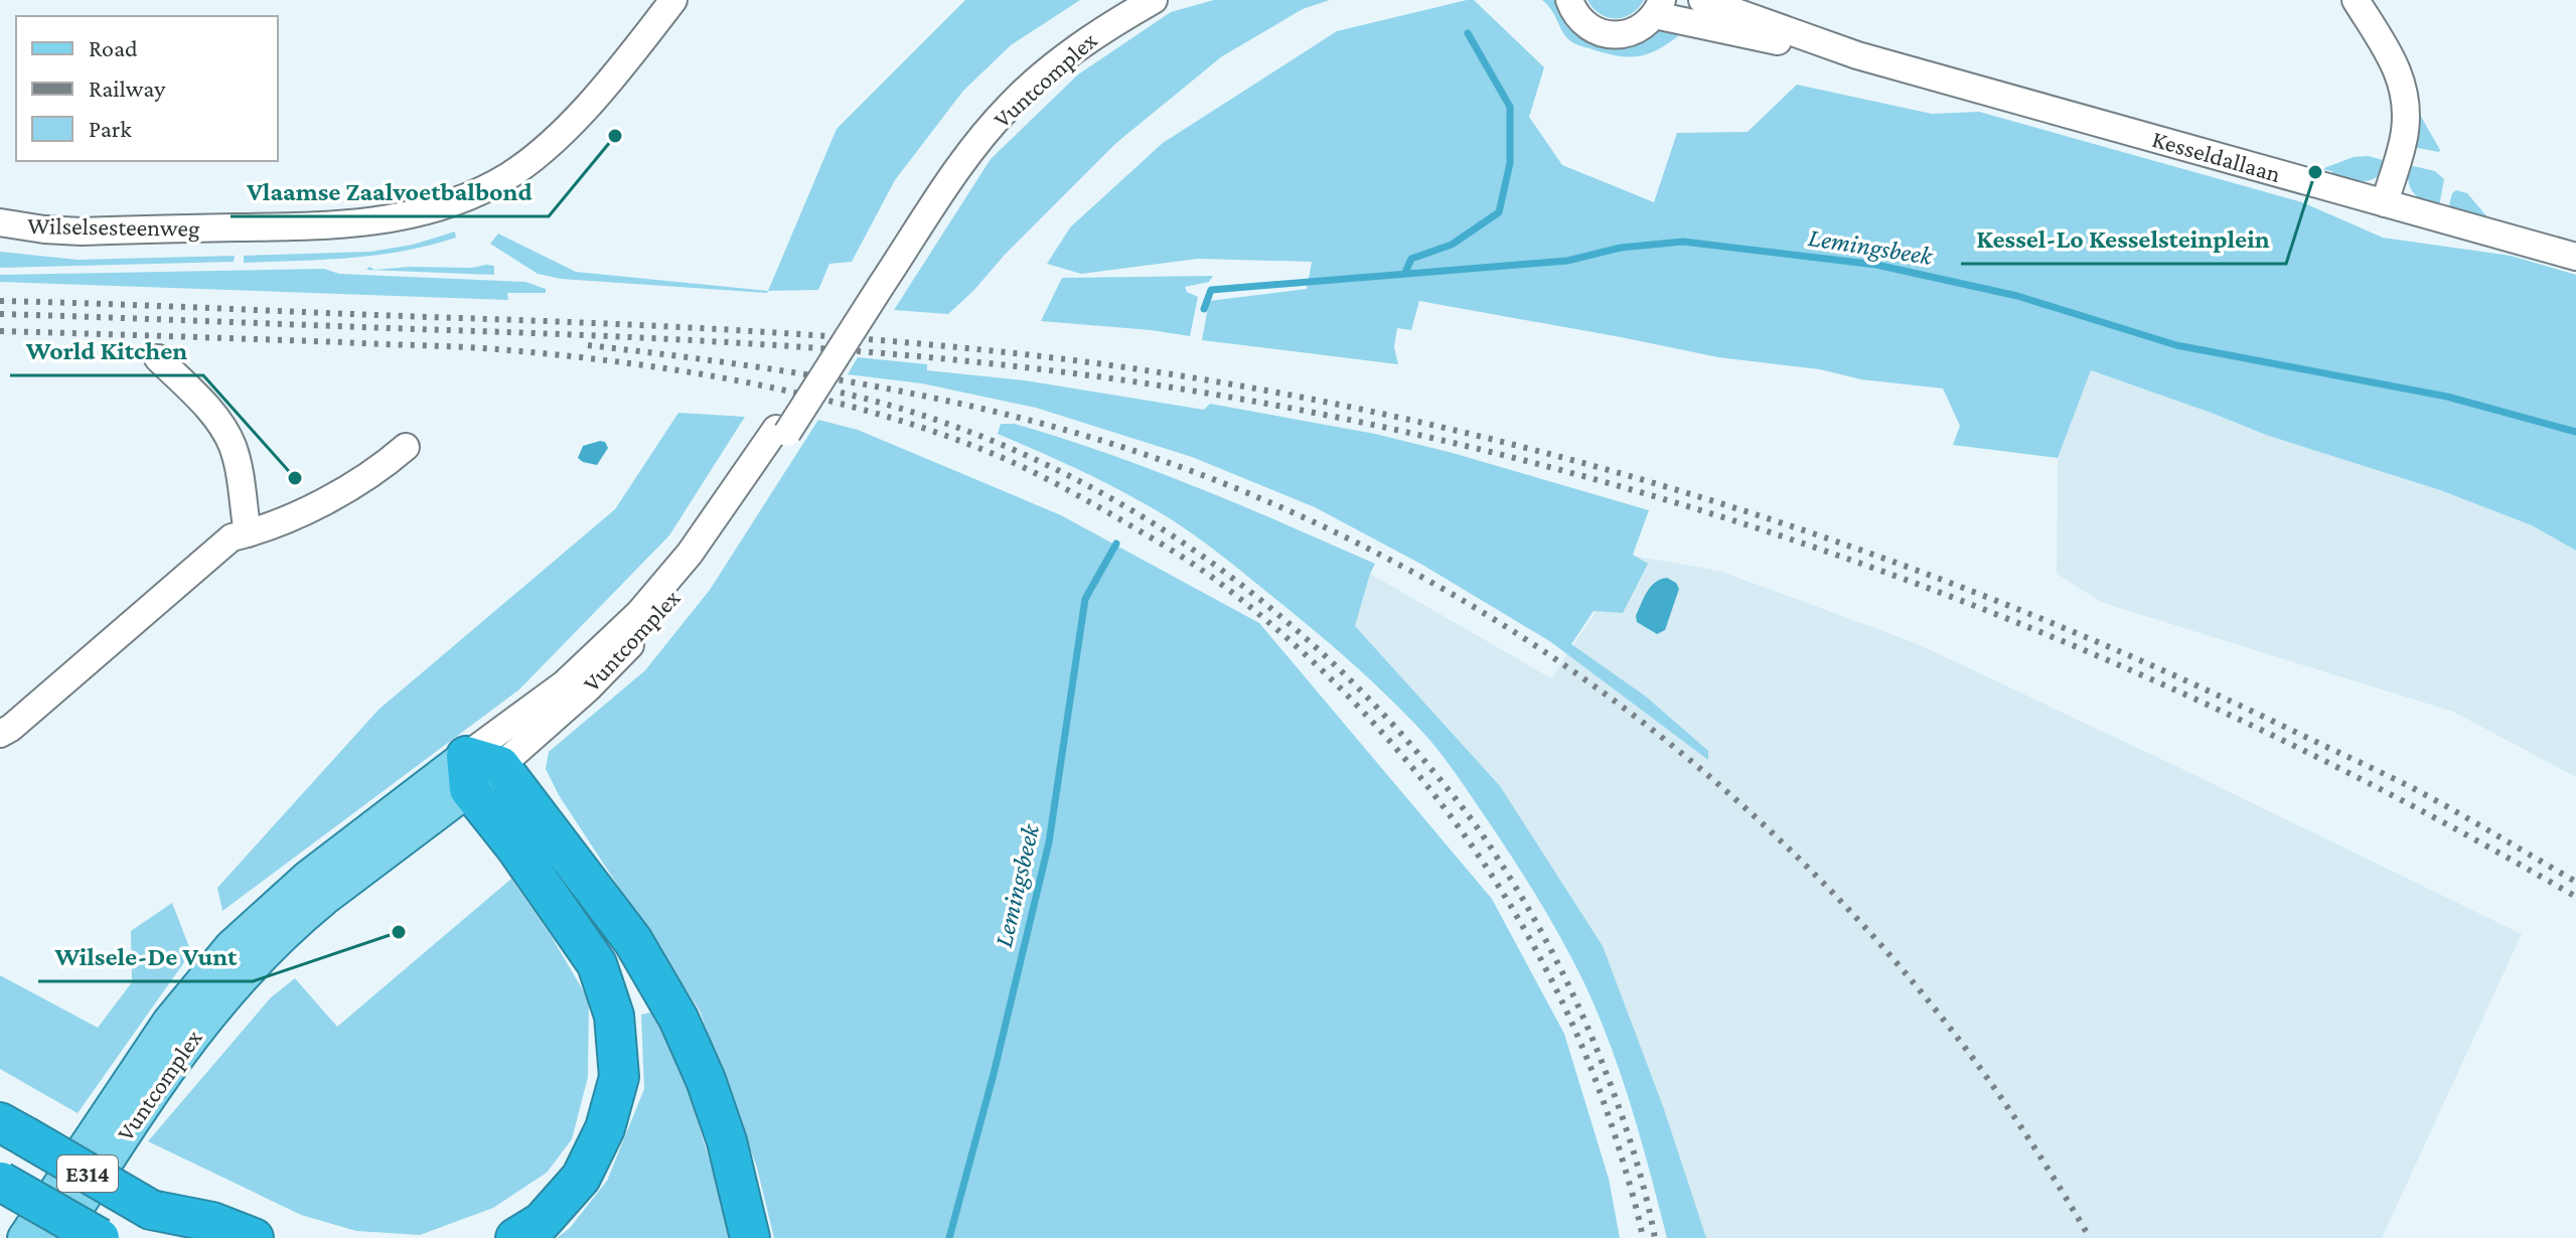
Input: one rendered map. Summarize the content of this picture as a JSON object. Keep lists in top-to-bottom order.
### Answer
{
  "streets": {
    "highway": ["E314"],
    "main road": ["Vuntcomplex"],
    "street": ["Kesseldallaan", "Wilselsesteenweg"]
  },
  "water": ["Lemingsbeek"],
  "places": [
    "Vlaamse Zaalvoetbalbond",
    "Kessel-Lo Kesselsteinplein",
    "World Kitchen",
    "Wilsele-De Vunt"
  ],
  "legend": ["Road", "Railway", "Park"]
}
